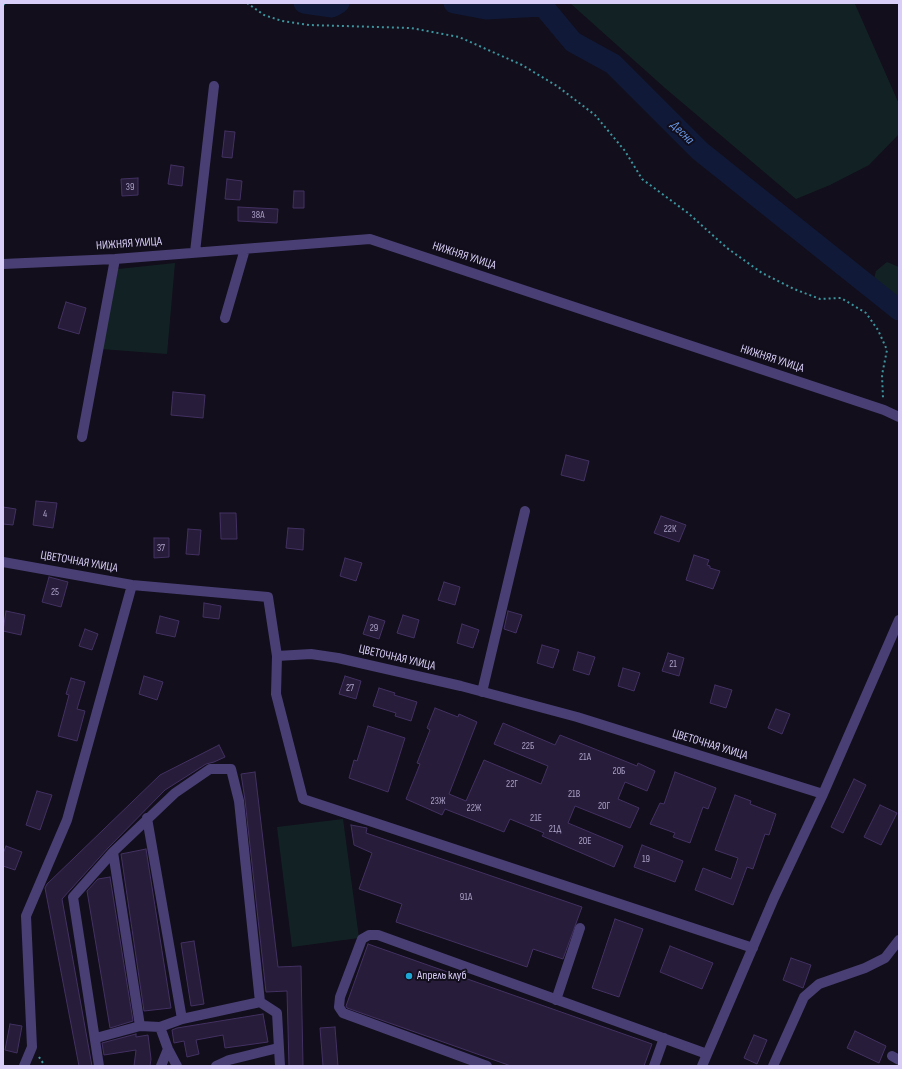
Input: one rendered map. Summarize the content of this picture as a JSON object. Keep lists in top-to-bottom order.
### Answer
{
  "streets": {
    "street": ["НИЖНЯЯ УЛИЦА", "ЦВЕТОЧНАЯ УЛИЦА"]
  },
  "water": ["Десна"],
  "places": ["Апрель клуб"],
  "house_numbers": [
    "39",
    "38А",
    "4",
    "22К",
    "37",
    "25",
    "29",
    "21",
    "27",
    "22Б",
    "21А",
    "20Б",
    "22Г",
    "21В",
    "23Ж",
    "20Г",
    "22Ж",
    "21Е",
    "21Д",
    "20Е",
    "19",
    "91А"
  ]
}
